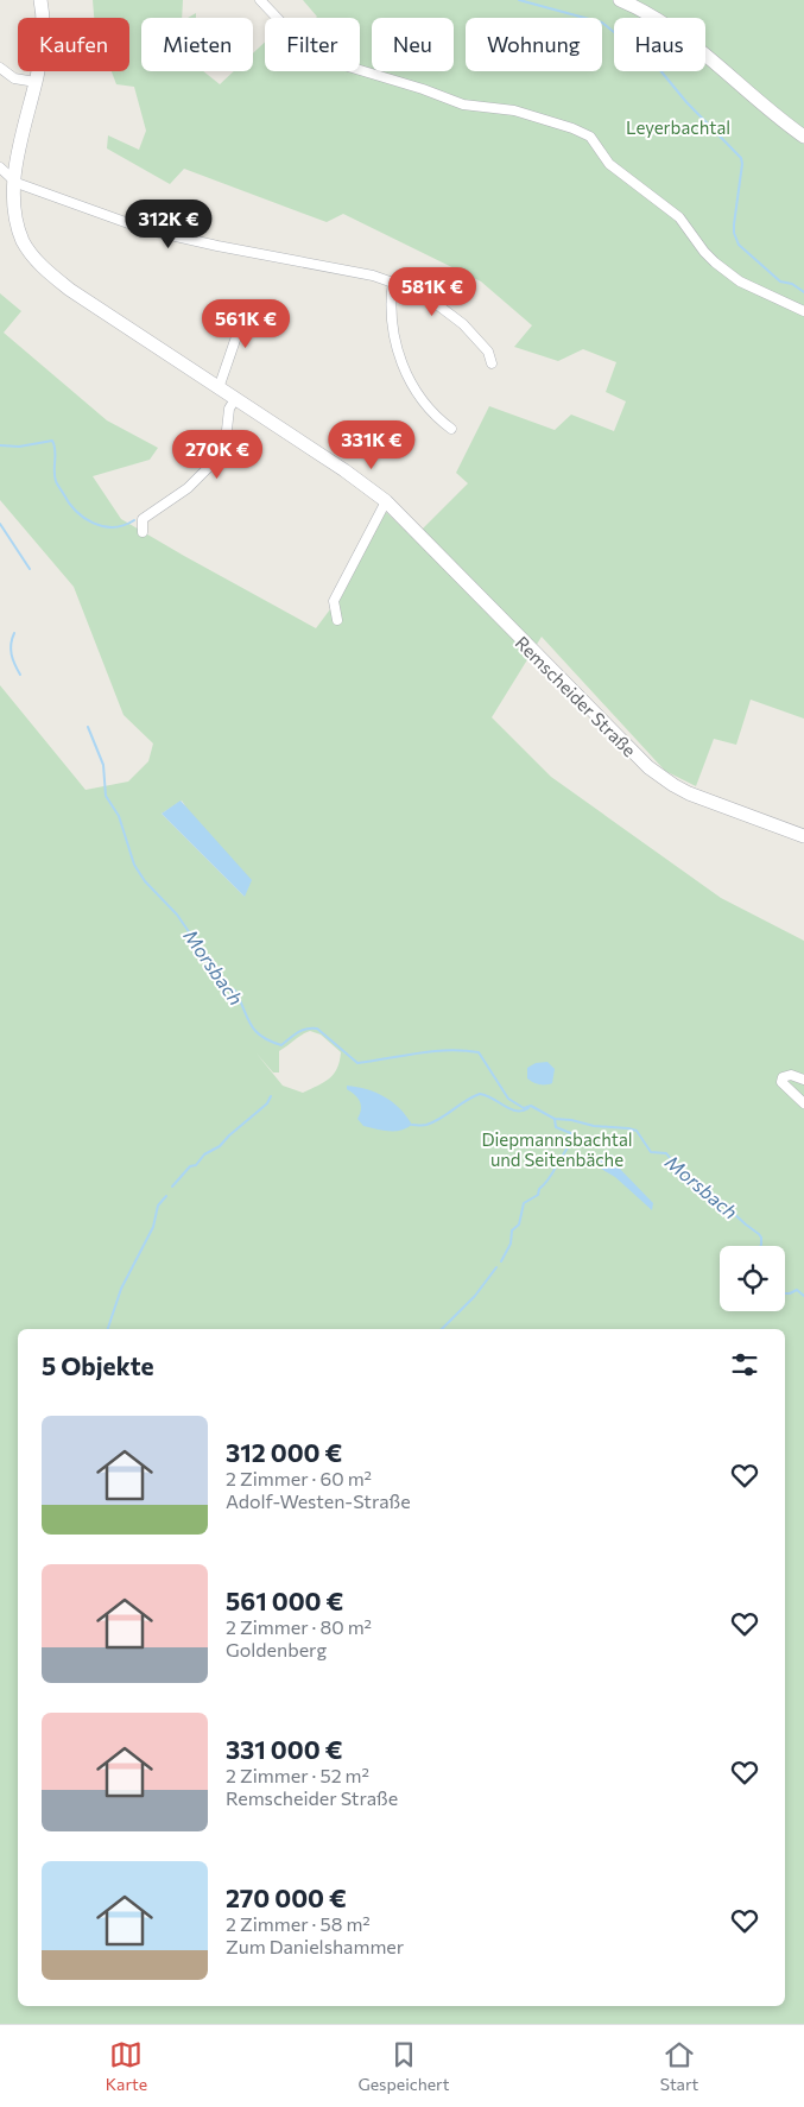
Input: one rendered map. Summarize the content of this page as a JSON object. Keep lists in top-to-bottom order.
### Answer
{
  "streets": {
    "main road": ["Remscheider Straße"]
  },
  "water": ["Morsbach"],
  "parks": ["Leyerbachtal", "Diepmannsbachtal und Seitenbäche"],
  "page": {
    "chip": [
      "Kaufen",
      "Mieten",
      "Filter",
      "Neu",
      "Wohnung",
      "Haus"
    ],
    "price": [
      "312K €",
      "581K €",
      "561K €",
      "331K €",
      "270K €"
    ],
    "heading": "5 Objekte",
    "list": [
      {
        "name": "312 000 €",
        "note": "2 Zimmer · 60 m² · Adolf-Westen-Straße"
      },
      {
        "name": "561 000 €",
        "note": "2 Zimmer · 80 m² · Goldenberg"
      },
      {
        "name": "331 000 €",
        "note": "2 Zimmer · 52 m² · Remscheider Straße"
      },
      {
        "name": "270 000 €",
        "note": "2 Zimmer · 58 m² · Zum Danielshammer"
      }
    ],
    "tabs": ["Karte", "Gespeichert", "Start"]
  }
}
